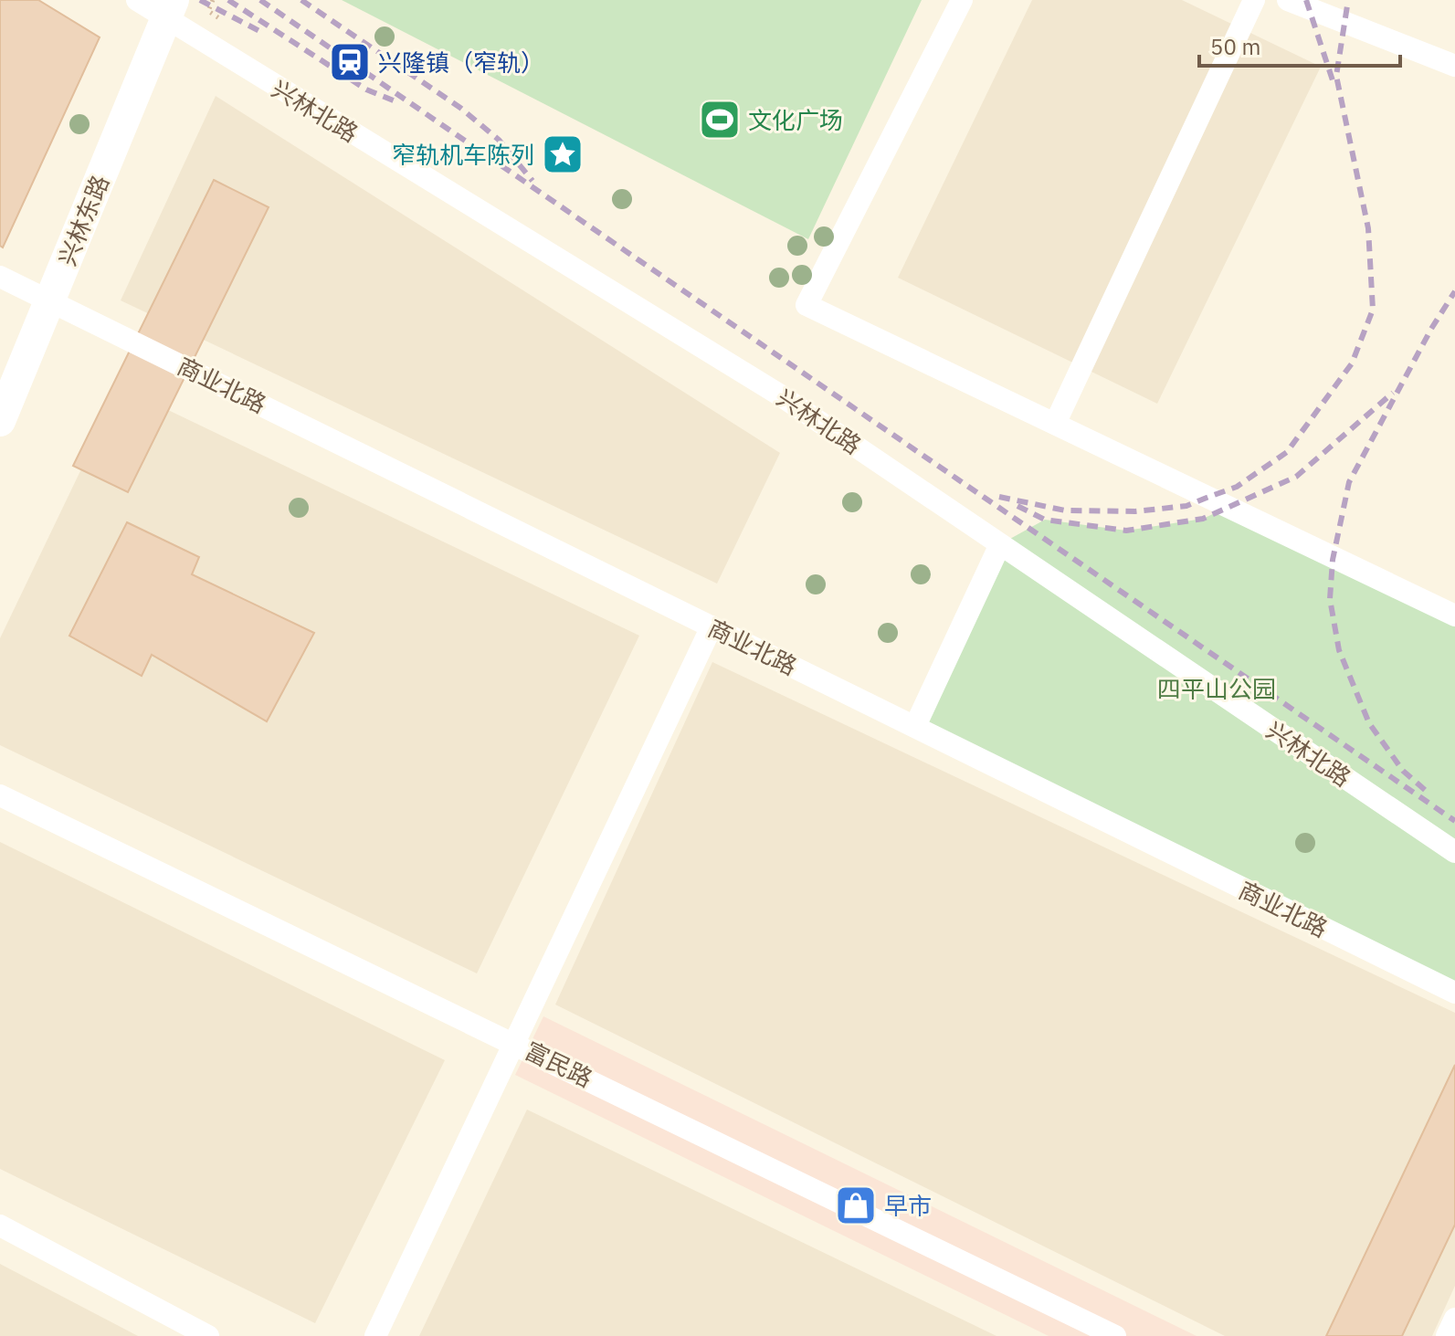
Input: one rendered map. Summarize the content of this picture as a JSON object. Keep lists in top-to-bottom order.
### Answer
{
  "streets": {
    "main road": ["兴林东路"],
    "street": ["兴林北路", "商业北路", "富民路"]
  },
  "crossings": [
    ["兴林北路", "兴林东路"],
    ["兴林东路", "商业北路"]
  ],
  "parks": ["四平山公园"],
  "places": {
    "station": ["兴隆镇（窄轨）"],
    "sports": ["文化广场"],
    "place": ["窄轨机车陈列"],
    "shop": ["早市"]
  },
  "scale_bar": "50 m"
}
